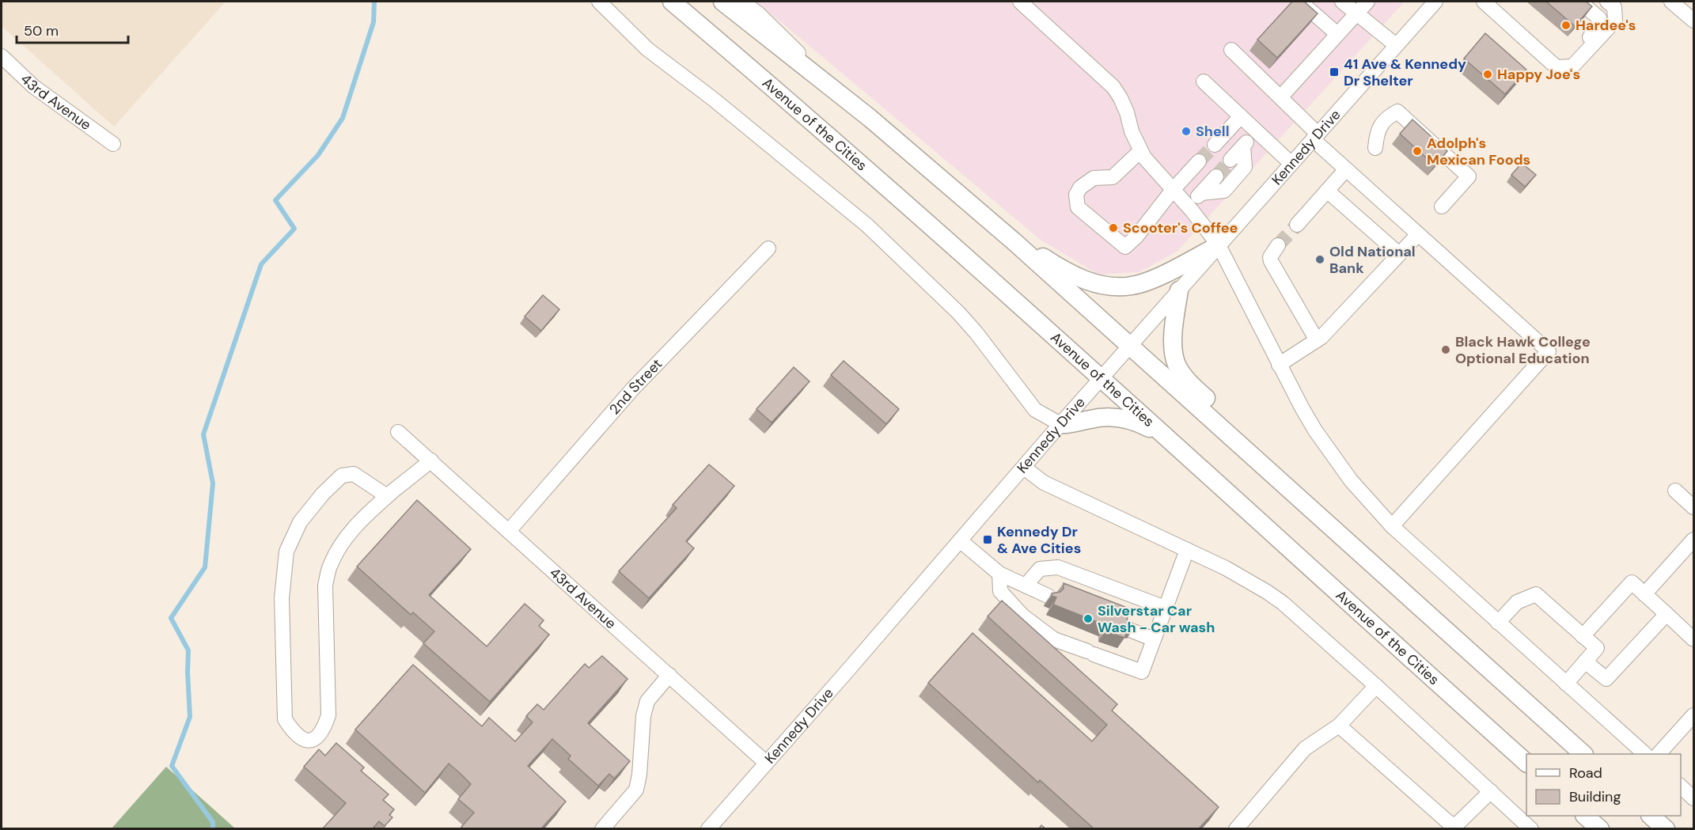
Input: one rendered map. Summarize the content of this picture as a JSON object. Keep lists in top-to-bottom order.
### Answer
{
  "streets": {
    "main road": ["Avenue of the Cities"],
    "street": ["43rd Avenue", "Kennedy Drive", "2nd Street"]
  },
  "crossings": [
    ["43rd Avenue", "Kennedy Drive"],
    ["43rd Avenue", "2nd Street"],
    ["Avenue of the Cities", "Kennedy Drive"]
  ],
  "places": {
    "other": [
      "Hardee's",
      "Happy Joe's",
      "Shell",
      "Adolph's Mexican Foods",
      "Scooter's Coffee",
      "Old National Bank",
      "Black Hawk College Optional Education",
      "Silverstar Car Wash - Car wash"
    ],
    "transit": ["41 Ave & Kennedy Dr Shelter", "Kennedy Dr & Ave Cities"]
  },
  "legend": ["Road", "Building"],
  "scale_bar": "50 m"
}
